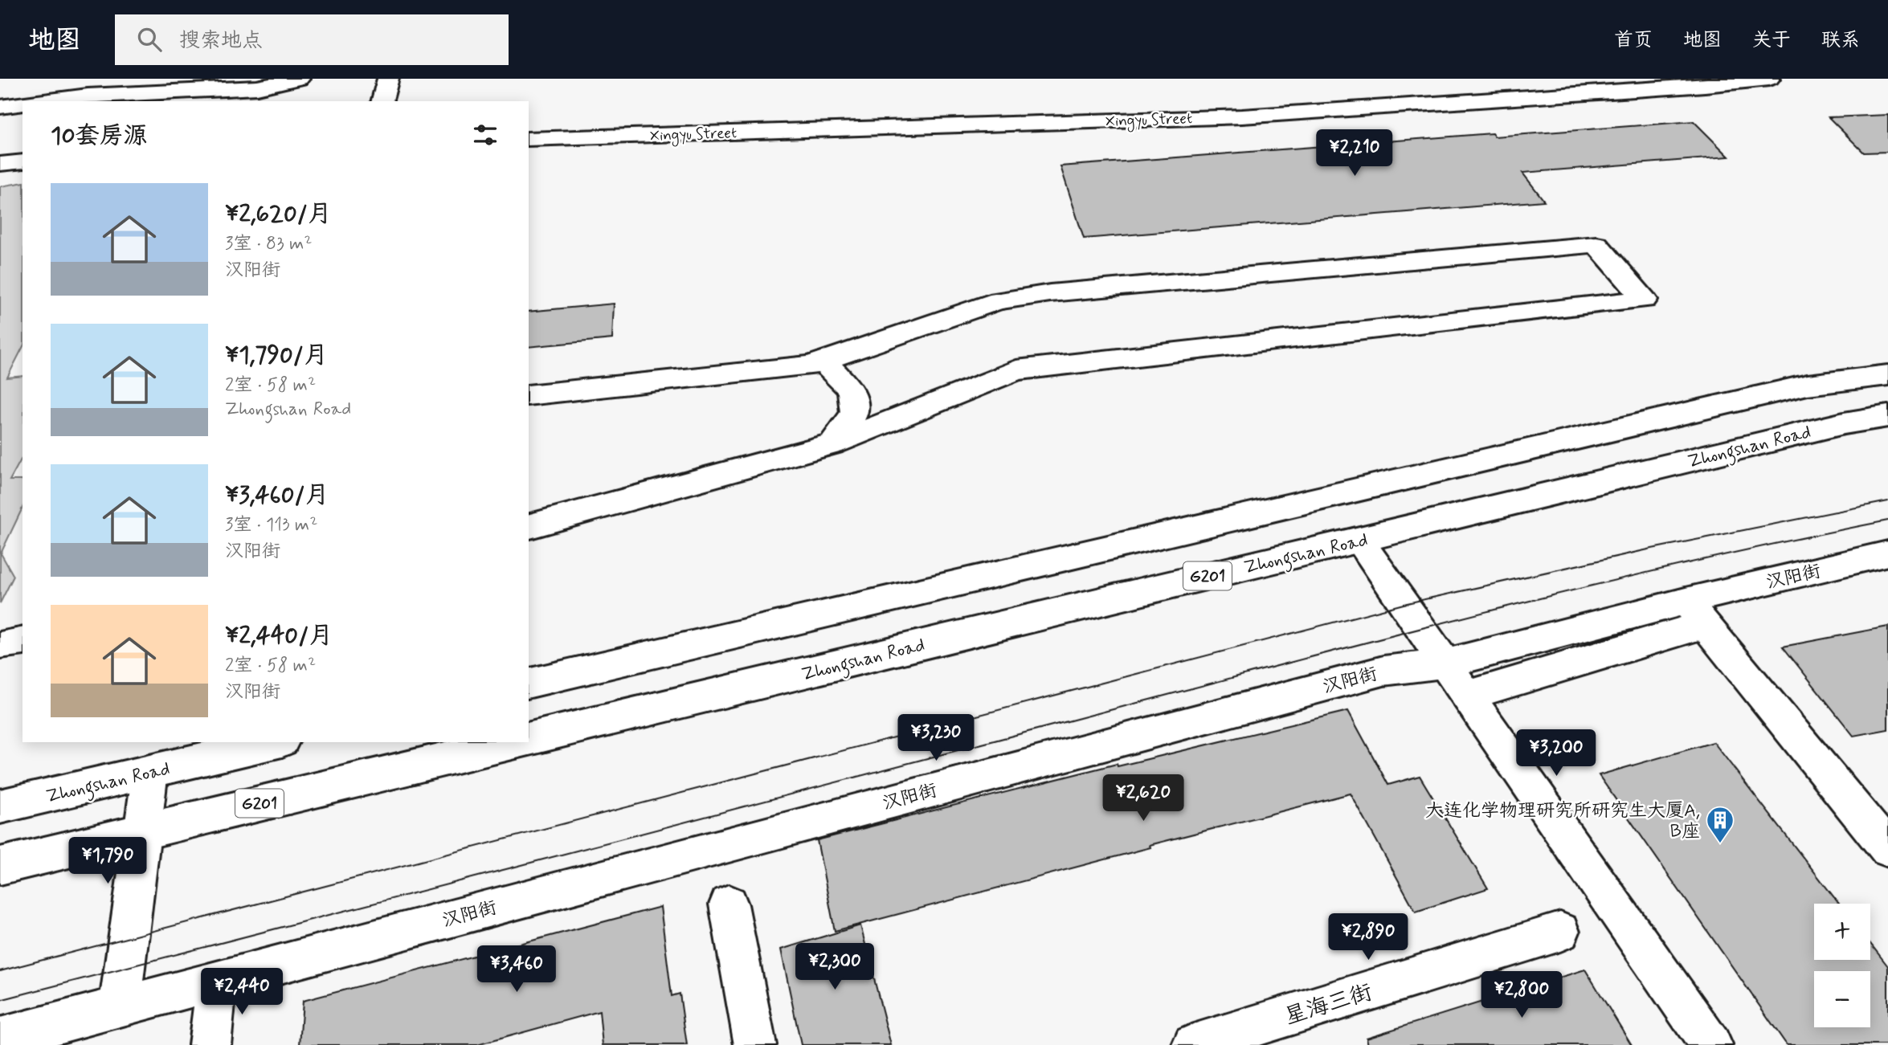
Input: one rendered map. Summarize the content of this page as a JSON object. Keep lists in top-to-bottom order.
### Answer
{
  "streets": {
    "main road": [
      "Xingyu Street",
      "Zhongshan Road",
      "G201",
      "汉阳街",
      "星海三街"
    ]
  },
  "places": {
    "building": ["大连化学物理研究所研究生大厦A, B座"]
  },
  "page": {
    "header": "地图",
    "search": "搜索地点",
    "nav": [
      "首页",
      "地图",
      "关于",
      "联系"
    ],
    "heading": "10套房源",
    "price": [
      "¥2,210",
      "¥3,230",
      "¥3,200",
      "¥2,620",
      "¥1,790",
      "¥2,890",
      "¥2,300",
      "¥3,460",
      "¥2,440",
      "¥2,800"
    ],
    "list": [
      {
        "name": "¥2,620/月",
        "note": "3室 · 83 m² · 汉阳街"
      },
      {
        "name": "¥1,790/月",
        "note": "2室 · 58 m² · Zhongshan Road"
      },
      {
        "name": "¥3,460/月",
        "note": "3室 · 113 m² · 汉阳街"
      },
      {
        "name": "¥2,440/月",
        "note": "2室 · 58 m² · 汉阳街"
      }
    ],
    "map_buttons": ["+", "−"]
  }
}
